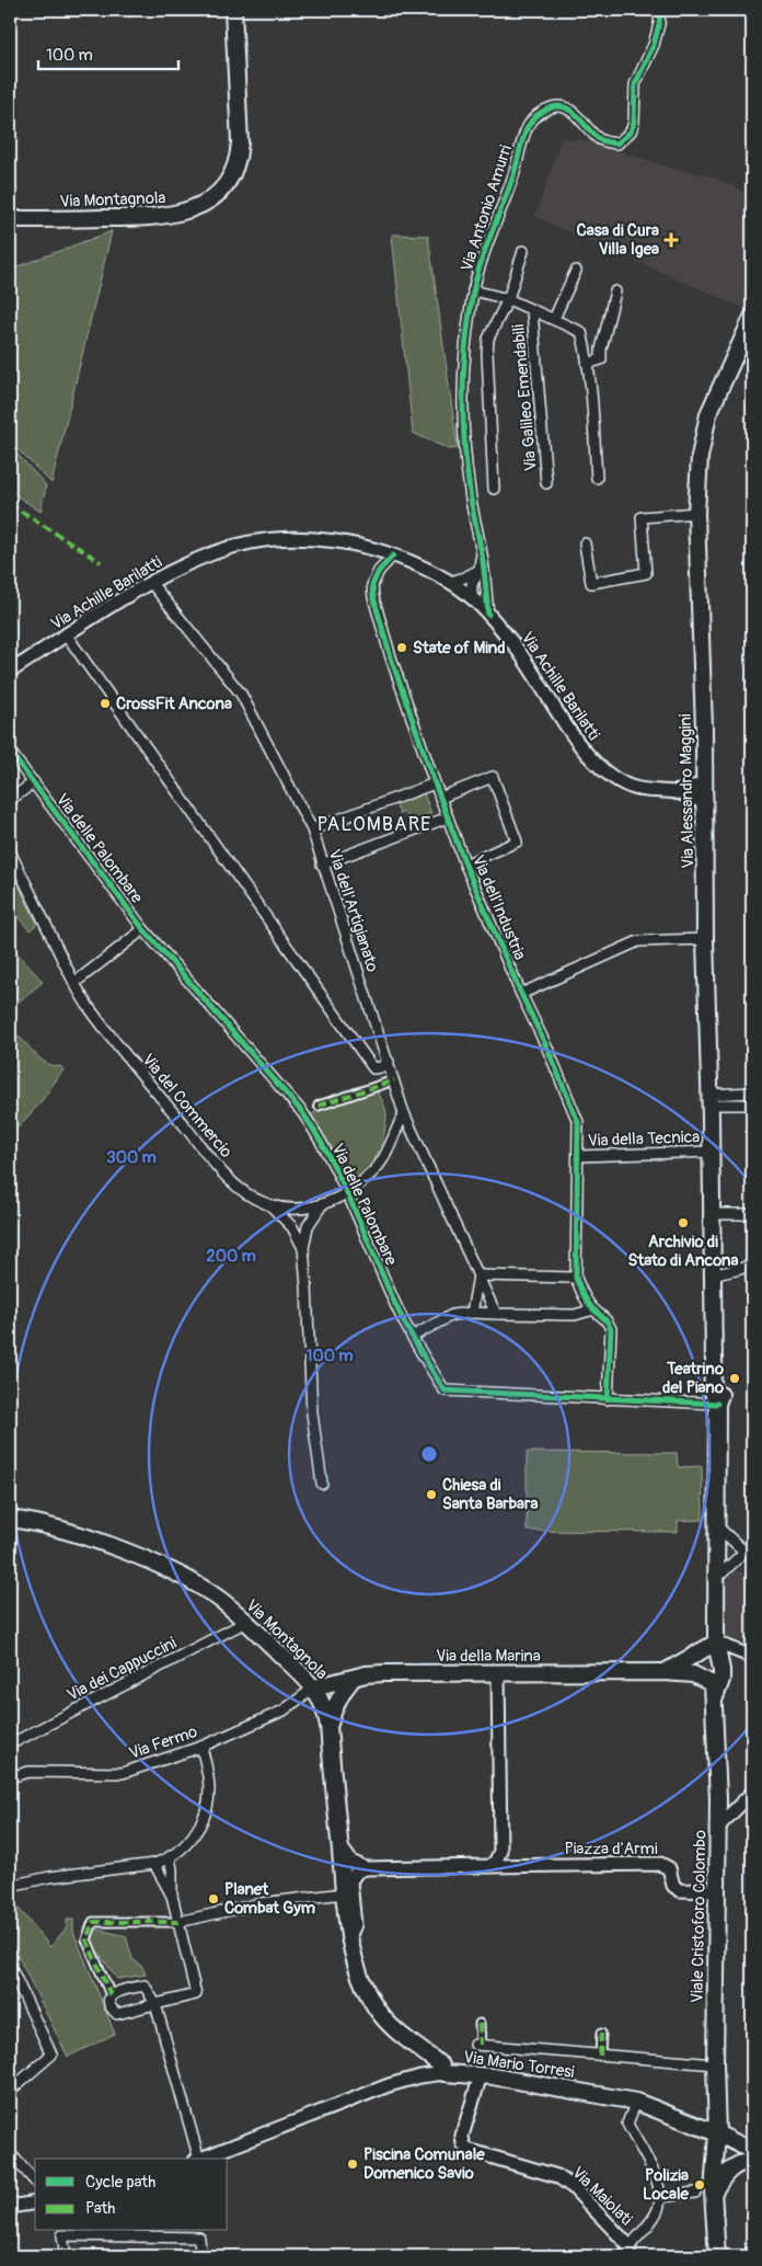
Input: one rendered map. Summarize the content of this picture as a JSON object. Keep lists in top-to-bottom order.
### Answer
{
  "streets": {
    "main road": [
      "Via Montagnola",
      "Via Alessandro Maggini",
      "Via della Marina",
      "Viale Cristoforo Colombo",
      "Via Mario Torresi"
    ],
    "street": [
      "Via Antonio Amurri",
      "Via Galileo Emendabili",
      "Via Achille Barilatti",
      "Via delle Palombare",
      "Via dell'Industria",
      "Via dell'Artigianato",
      "Via del Commercio",
      "Via della Tecnica",
      "Via dei Cappuccini",
      "Via Fermo",
      "Piazza d'Armi",
      "Via Maiolati"
    ]
  },
  "crossings": [
    ["Via Montagnola", "Via della Marina"],
    ["Via Montagnola", "Via dei Cappuccini"],
    ["Via Montagnola", "Via Fermo"],
    ["Via Montagnola", "Piazza d'Armi"],
    ["Via Montagnola", "Via Mario Torresi"],
    ["Via Antonio Amurri", "Via Galileo Emendabili"],
    ["Via Antonio Amurri", "Via Achille Barilatti"],
    ["Via Achille Barilatti", "Via Alessandro Maggini"],
    ["Via Achille Barilatti", "Via dell'Industria"],
    ["Via Achille Barilatti", "Via dell'Artigianato"],
    ["Via Alessandro Maggini", "Via delle Palombare"],
    ["Via Alessandro Maggini", "Via della Tecnica"],
    ["Via Alessandro Maggini", "Viale Cristoforo Colombo"],
    ["Via delle Palombare", "Via del Commercio"],
    ["Via delle Palombare", "Viale Cristoforo Colombo"],
    ["Via dell'Industria", "Via della Tecnica"],
    ["Via dell'Artigianato", "Via del Commercio"],
    ["Via della Marina", "Via Fermo"],
    ["Via della Marina", "Viale Cristoforo Colombo"],
    ["Piazza d'Armi", "Viale Cristoforo Colombo"],
    ["Viale Cristoforo Colombo", "Via Mario Torresi"],
    ["Via Mario Torresi", "Via Maiolati"]
  ],
  "districts": ["PALOMBARE"],
  "places": {
    "health": ["Casa di Cura Villa Igea"],
    "other": [
      "State of Mind",
      "CrossFit Ancona",
      "Archivio di Stato di Ancona",
      "Teatrino del Piano",
      "Chiesa di Santa Barbara",
      "Planet Combat Gym",
      "Piscina Comunale Domenico Savio",
      "Polizia Locale"
    ]
  },
  "legend": ["Cycle path", "Path"],
  "scale_bar": "100 m",
  "rings": ["300 m", "200 m", "100 m"]
}
